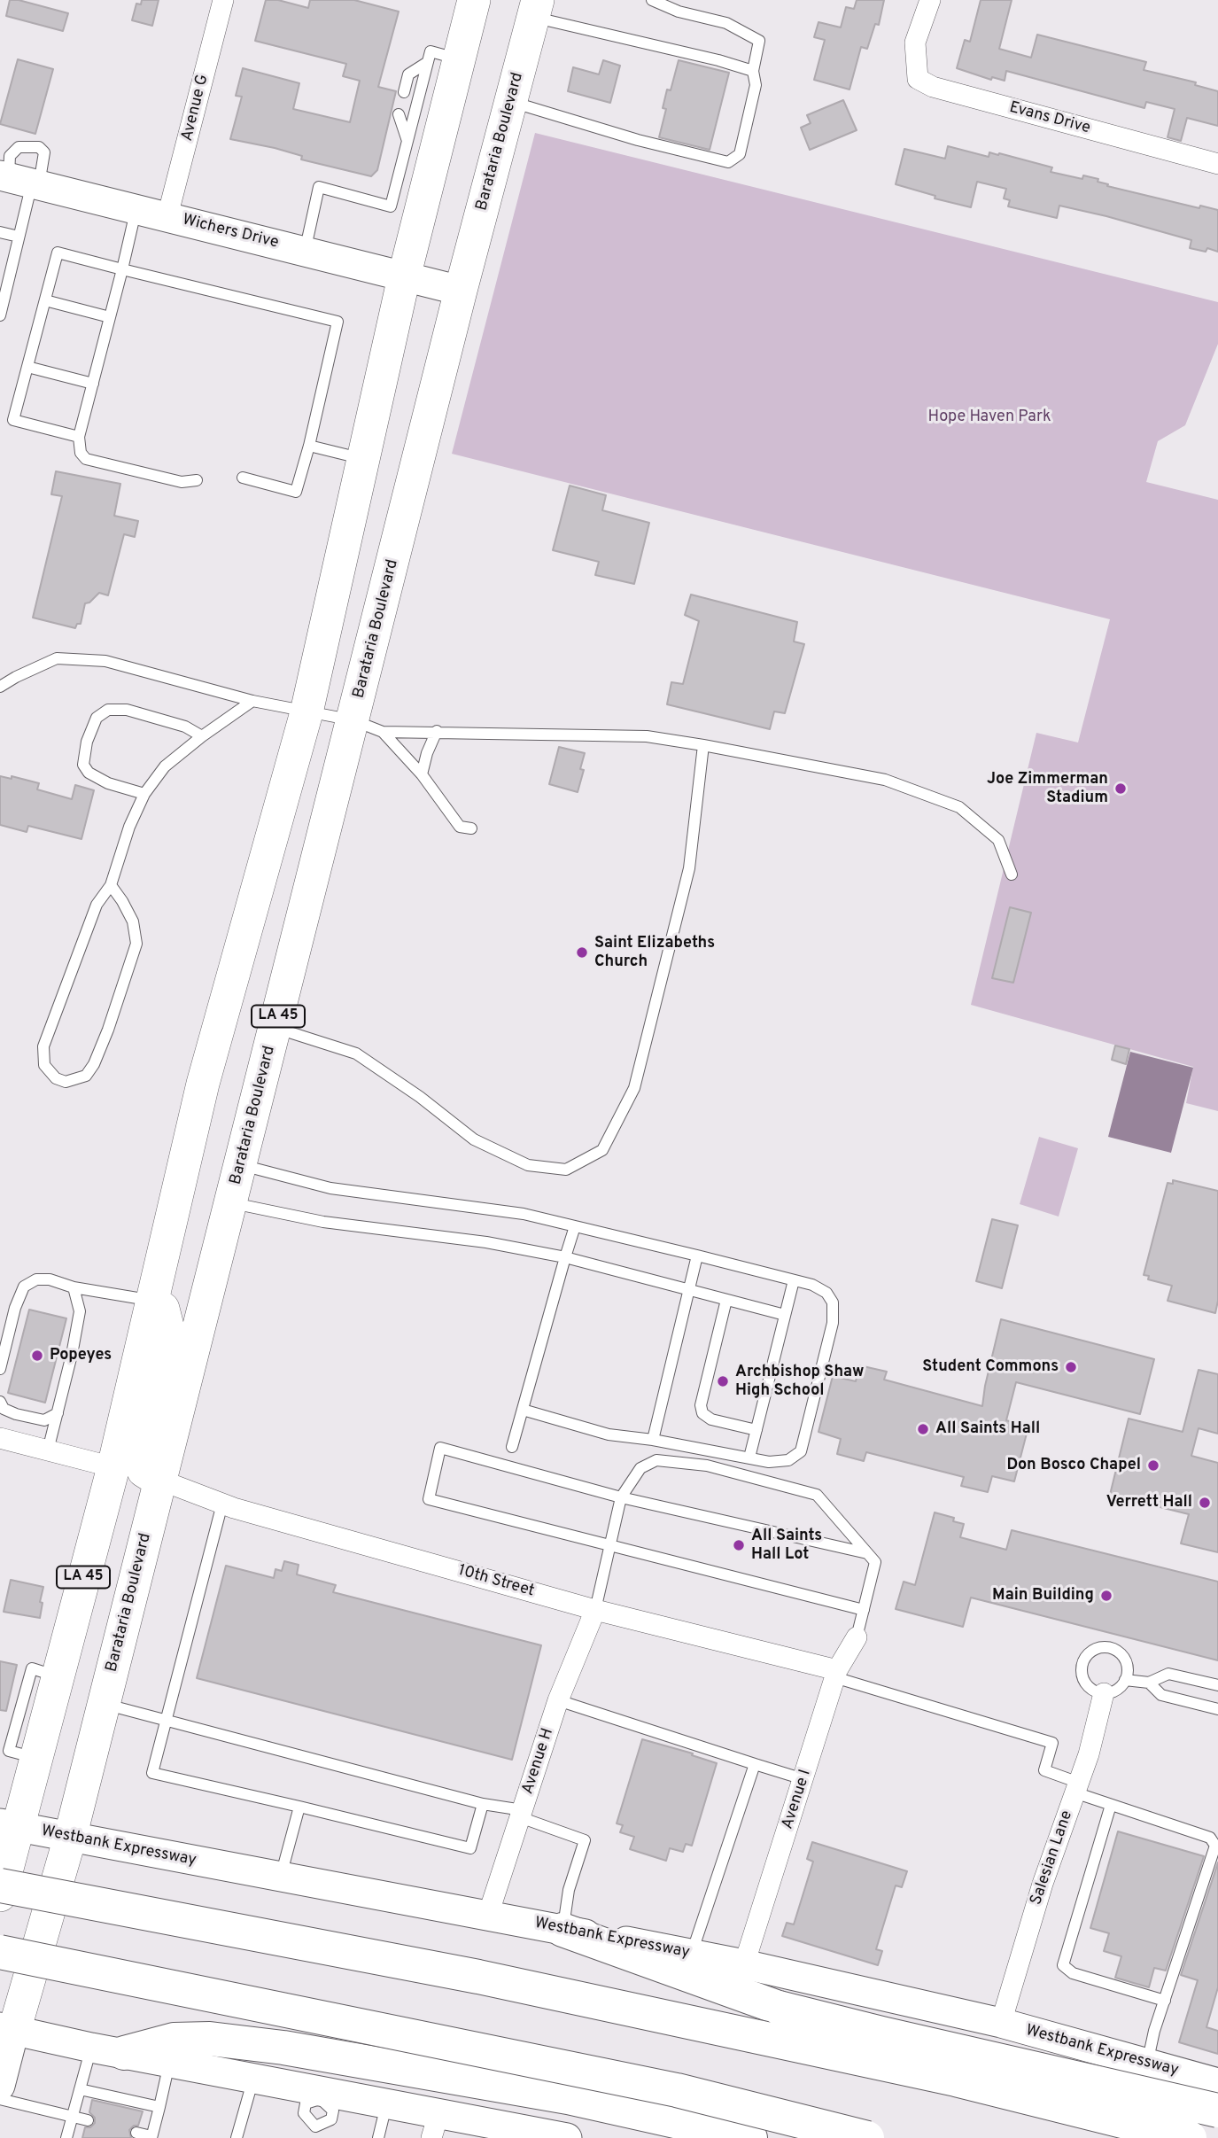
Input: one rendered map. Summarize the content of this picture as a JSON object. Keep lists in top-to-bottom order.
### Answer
{
  "streets": {
    "main road": [
      "Barataria Boulevard",
      "Wichers Drive",
      "LA 45",
      "Westbank Expressway"
    ],
    "street": [
      "Avenue G",
      "Evans Drive",
      "10th Street",
      "Avenue H",
      "Avenue I",
      "Salesian Lane"
    ]
  },
  "crossings": [
    ["Avenue G", "Wichers Drive"],
    ["Barataria Boulevard", "Wichers Drive"],
    ["Barataria Boulevard", "10th Street"],
    ["Barataria Boulevard", "Westbank Expressway"],
    ["Wichers Drive", "LA 45"],
    ["LA 45", "Westbank Expressway"],
    ["10th Street", "Avenue H"],
    ["10th Street", "Avenue I"],
    ["Avenue H", "Westbank Expressway"],
    ["Avenue I", "Westbank Expressway"],
    ["Westbank Expressway", "Salesian Lane"]
  ],
  "parks": ["Hope Haven Park"],
  "places": [
    "Joe Zimmerman Stadium",
    "Saint Elizabeths Church",
    "Popeyes",
    "Student Commons",
    "Archbishop Shaw High School",
    "All Saints Hall",
    "Don Bosco Chapel",
    "Verrett Hall",
    "All Saints Hall Lot",
    "Main Building"
  ]
}
